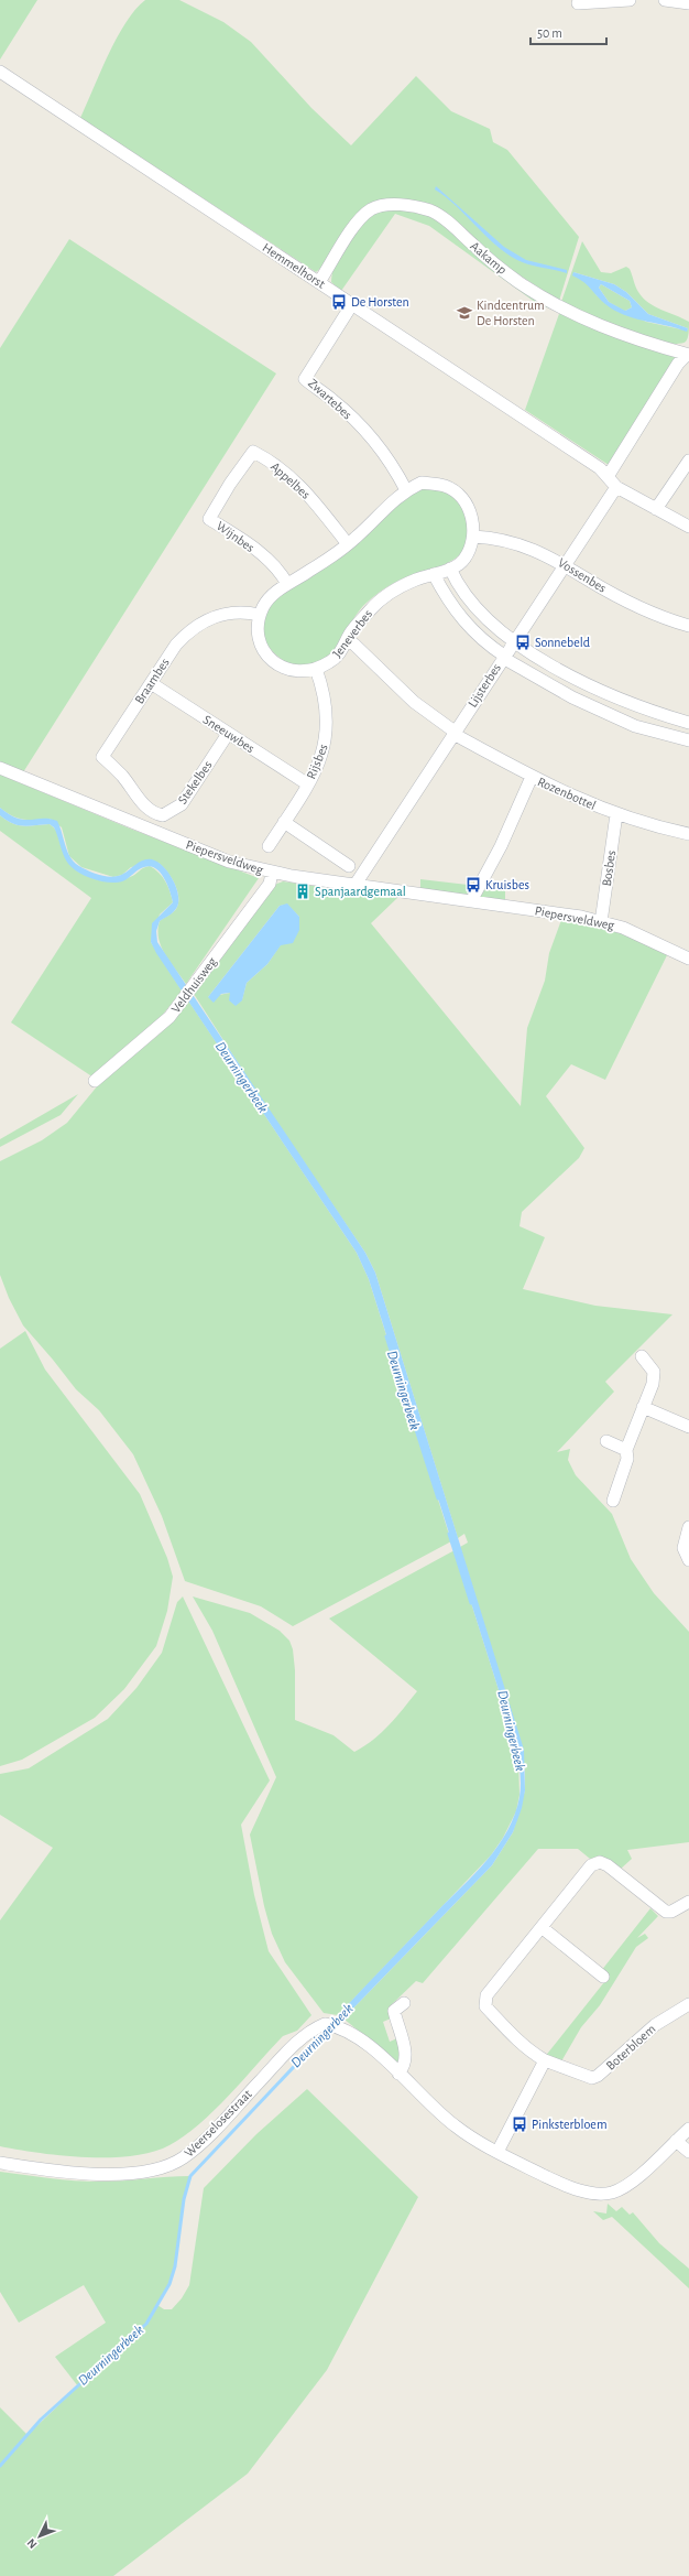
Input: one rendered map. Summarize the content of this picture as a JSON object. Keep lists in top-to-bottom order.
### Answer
{
  "streets": {
    "street": [
      "Aakamp",
      "Hemmelhorst",
      "Zwartebes",
      "Appelbes",
      "Wijnbes",
      "Vossenbes",
      "Jeneverbes",
      "Braambes",
      "Lijsterbes",
      "Sneeuwbes",
      "Rijsbes",
      "Stekelbes",
      "Rozenbottel",
      "Piepersveldweg",
      "Bosbes",
      "Veldhuisweg",
      "Boterbloem",
      "Weerselosestraat"
    ]
  },
  "crossings": [
    ["Aakamp", "Hemmelhorst"],
    ["Hemmelhorst", "Zwartebes"],
    ["Zwartebes", "Jeneverbes"],
    ["Appelbes", "Wijnbes"],
    ["Appelbes", "Jeneverbes"],
    ["Wijnbes", "Jeneverbes"],
    ["Vossenbes", "Jeneverbes"],
    ["Vossenbes", "Lijsterbes"],
    ["Jeneverbes", "Braambes"],
    ["Jeneverbes", "Rijsbes"],
    ["Jeneverbes", "Rozenbottel"],
    ["Braambes", "Sneeuwbes"],
    ["Braambes", "Stekelbes"],
    ["Lijsterbes", "Rozenbottel"],
    ["Lijsterbes", "Piepersveldweg"],
    ["Sneeuwbes", "Rijsbes"],
    ["Sneeuwbes", "Stekelbes"],
    ["Rozenbottel", "Bosbes"],
    ["Piepersveldweg", "Bosbes"],
    ["Piepersveldweg", "Veldhuisweg"]
  ],
  "water": ["Deurningerbeek"],
  "places": {
    "bus stop": [
      "De Horsten",
      "Sonnebeld",
      "Kruisbes",
      "Pinksterbloem"
    ],
    "school or university": ["Kindcentrum De Horsten"],
    "building": ["Spanjaardgemaal"]
  },
  "scale_bar": "50 m",
  "north": "bottom left"
}
